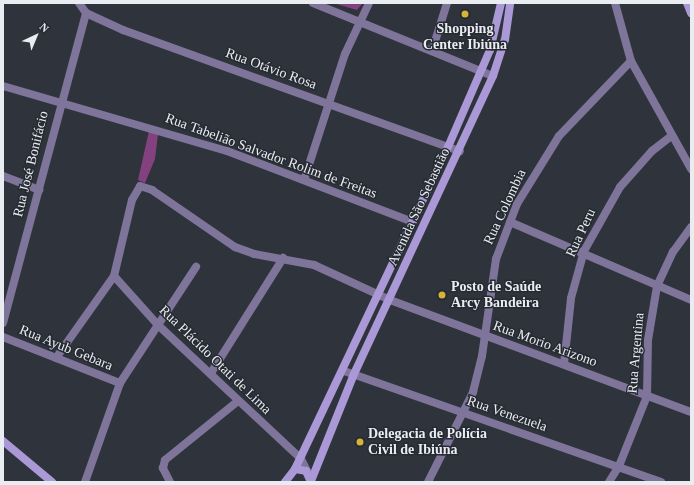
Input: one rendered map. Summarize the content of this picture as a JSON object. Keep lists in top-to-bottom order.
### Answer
{
  "streets": {
    "main road": ["Avenida São Sebastião"],
    "street": [
      "Rua Otávio Rosa",
      "Rua Tabelião Salvador Rolim de Freitas",
      "Rua José Bonifácio",
      "Rua Colombia",
      "Rua Peru",
      "Rua Morio Arizono",
      "Rua Ayub Gebara",
      "Rua Argentina",
      "Rua Plácido Otati de Lima",
      "Rua Venezuela"
    ]
  },
  "crossings": [
    ["Rua Otávio Rosa", "Rua José Bonifácio"],
    ["Rua Otávio Rosa", "Avenida São Sebastião"],
    ["Rua Tabelião Salvador Rolim de Freitas", "Rua José Bonifácio"],
    ["Rua Tabelião Salvador Rolim de Freitas", "Avenida São Sebastião"],
    ["Avenida São Sebastião", "Rua Morio Arizono"],
    ["Avenida São Sebastião", "Rua Plácido Otati de Lima"],
    ["Avenida São Sebastião", "Rua Venezuela"],
    ["Rua Colombia", "Rua Morio Arizono"],
    ["Rua Colombia", "Rua Venezuela"],
    ["Rua Peru", "Rua Morio Arizono"],
    ["Rua Morio Arizono", "Rua Argentina"],
    ["Rua Morio Arizono", "Rua Plácido Otati de Lima"],
    ["Rua Argentina", "Rua Venezuela"]
  ],
  "places": ["Shopping Center Ibiúna", "Posto de Saúde Arcy Bandeira", "Delegacia de Polícia Civil de Ibiúna"],
  "north": "top right"
}
